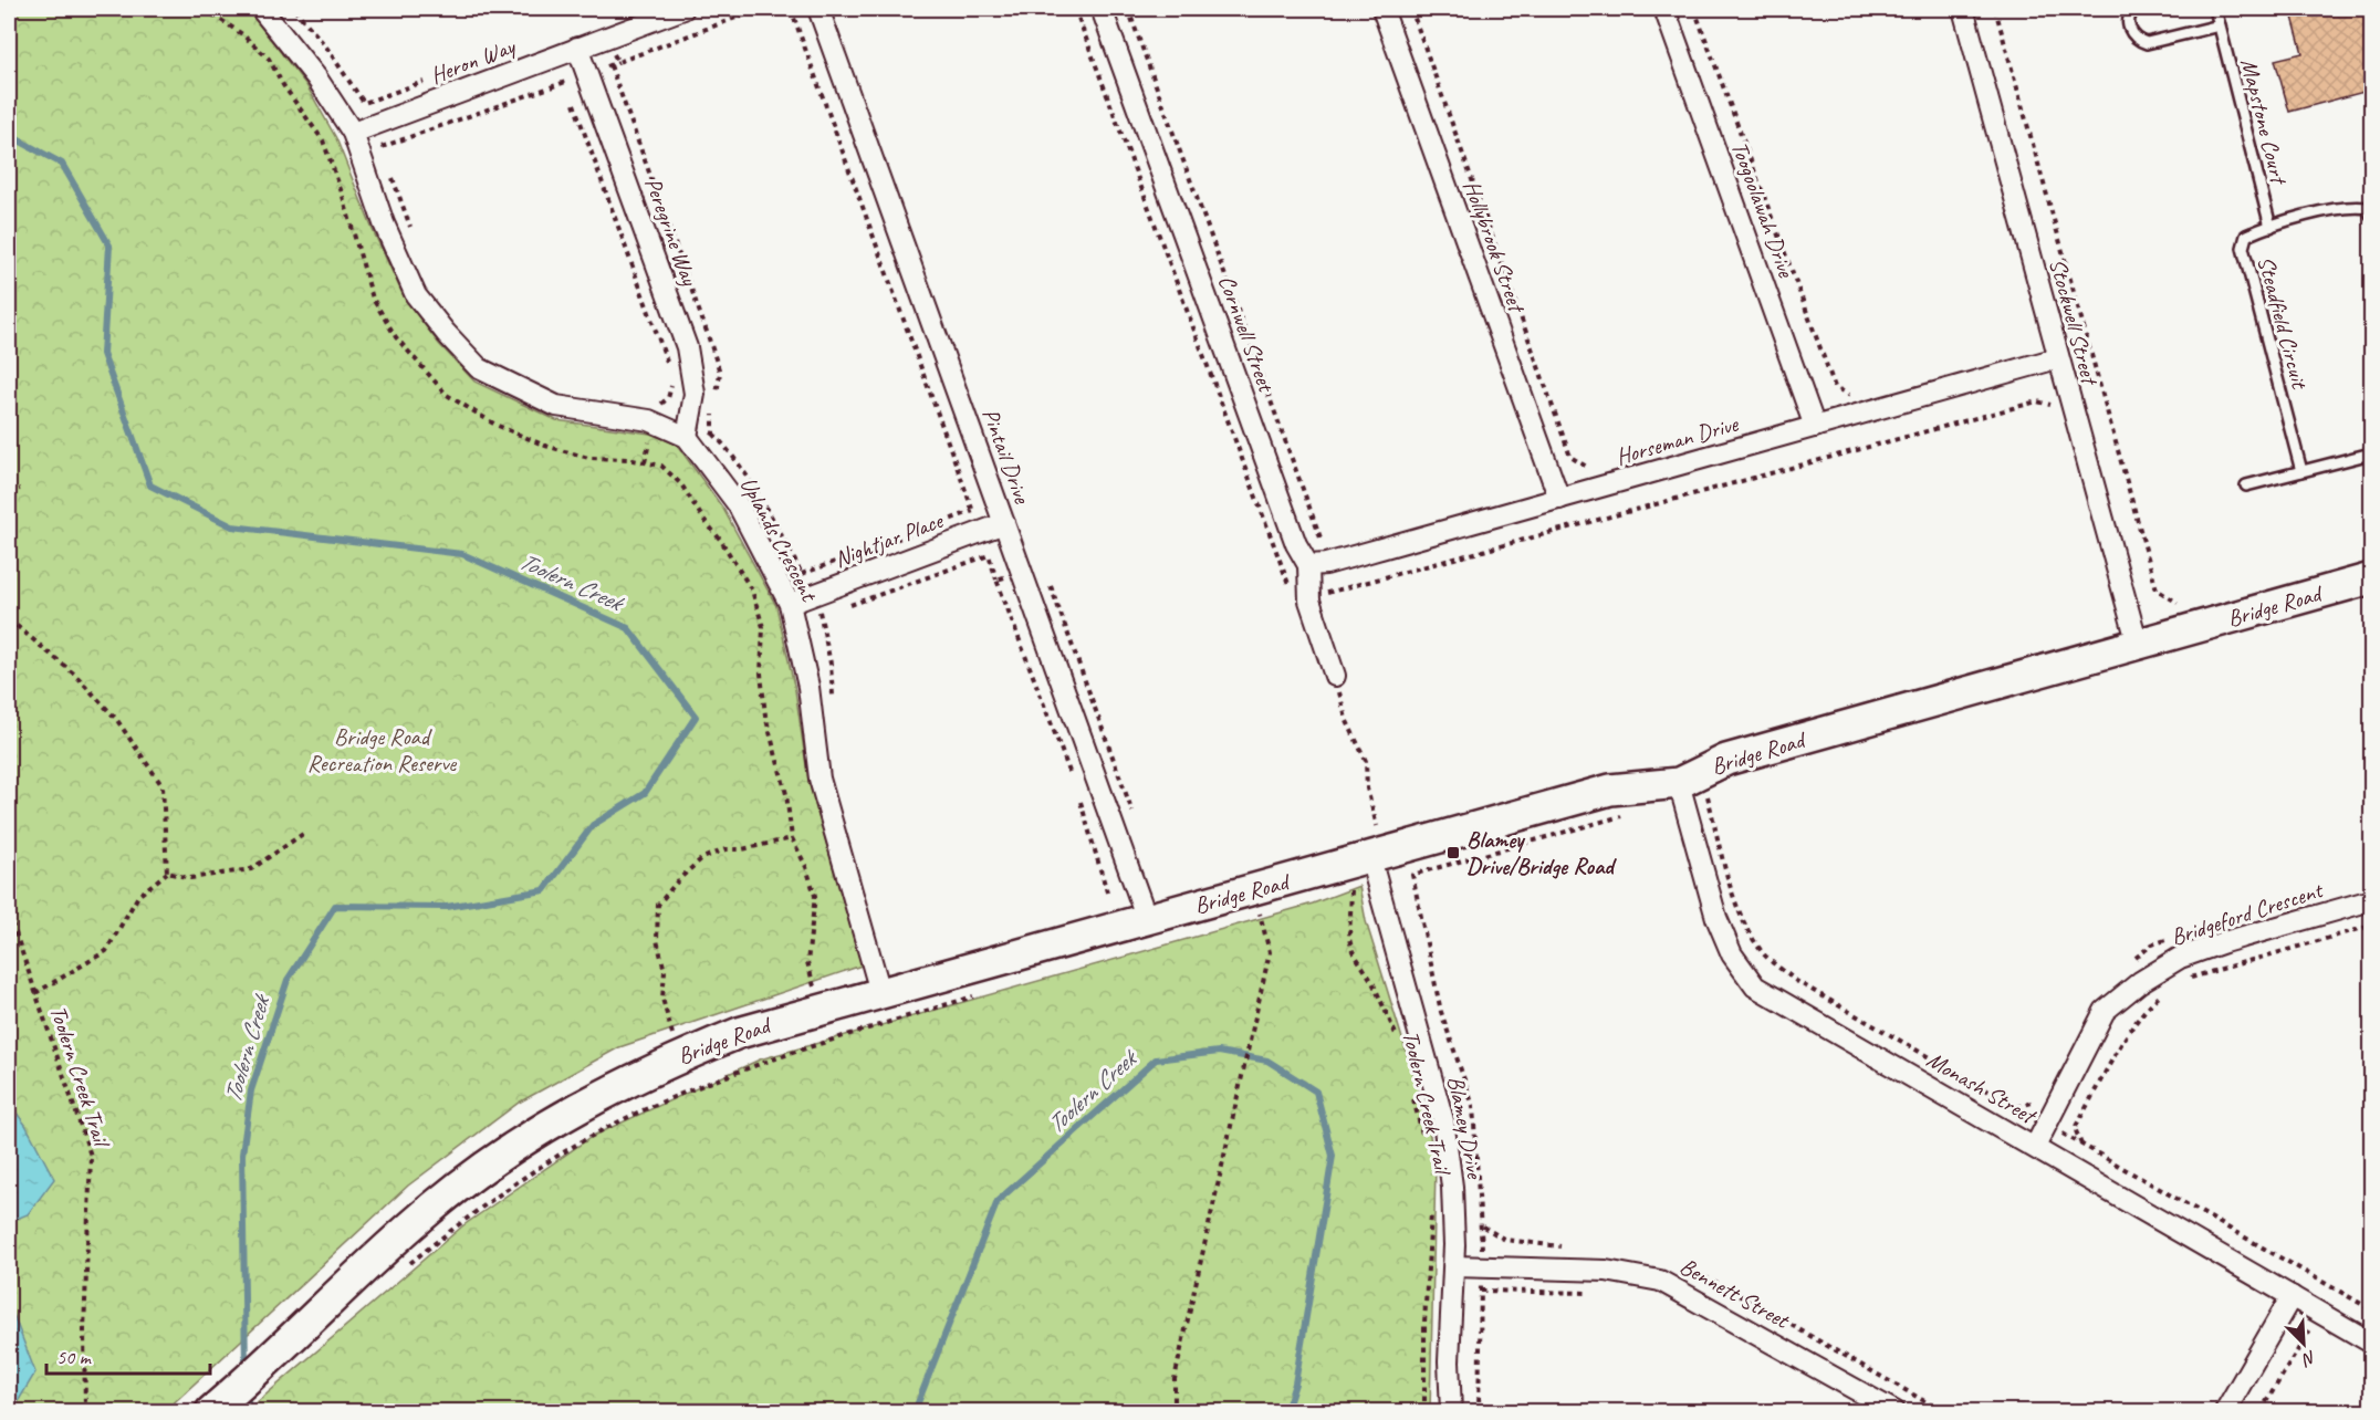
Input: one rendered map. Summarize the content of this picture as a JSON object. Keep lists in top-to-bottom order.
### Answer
{
  "streets": {
    "street": [
      "Heron Way",
      "Toogoolawah Drive",
      "Peregrine Way",
      "Hollybrook Street",
      "Stockwell Street",
      "Cornwell Street",
      "Horseman Drive",
      "Pintail Drive",
      "Uplands Crescent",
      "Nightjar Place",
      "Bridge Road",
      "Bridgeford Crescent",
      "Monash Street",
      "Blamey Drive",
      "Bennett Street"
    ],
    "lane": ["Mapstone Court", "Steadfield Circuit"],
    "path": ["Toolern Creek Trail"]
  },
  "crossings": [
    ["Heron Way", "Peregrine Way"],
    ["Heron Way", "Uplands Crescent"],
    ["Mapstone Court", "Steadfield Circuit"],
    ["Toogoolawah Drive", "Horseman Drive"],
    ["Peregrine Way", "Uplands Crescent"],
    ["Hollybrook Street", "Horseman Drive"],
    ["Stockwell Street", "Horseman Drive"],
    ["Stockwell Street", "Bridge Road"],
    ["Cornwell Street", "Horseman Drive"],
    ["Pintail Drive", "Nightjar Place"],
    ["Pintail Drive", "Bridge Road"],
    ["Uplands Crescent", "Nightjar Place"],
    ["Uplands Crescent", "Bridge Road"],
    ["Bridge Road", "Monash Street"],
    ["Bridge Road", "Blamey Drive"],
    ["Bridgeford Crescent", "Monash Street"],
    ["Blamey Drive", "Bennett Street"]
  ],
  "water": ["Toolern Creek"],
  "parks": ["Bridge Road Recreation Reserve"],
  "places": {
    "transit": ["Blamey Drive/Bridge Road"]
  },
  "scale_bar": "50 m",
  "north": "bottom right"
}
